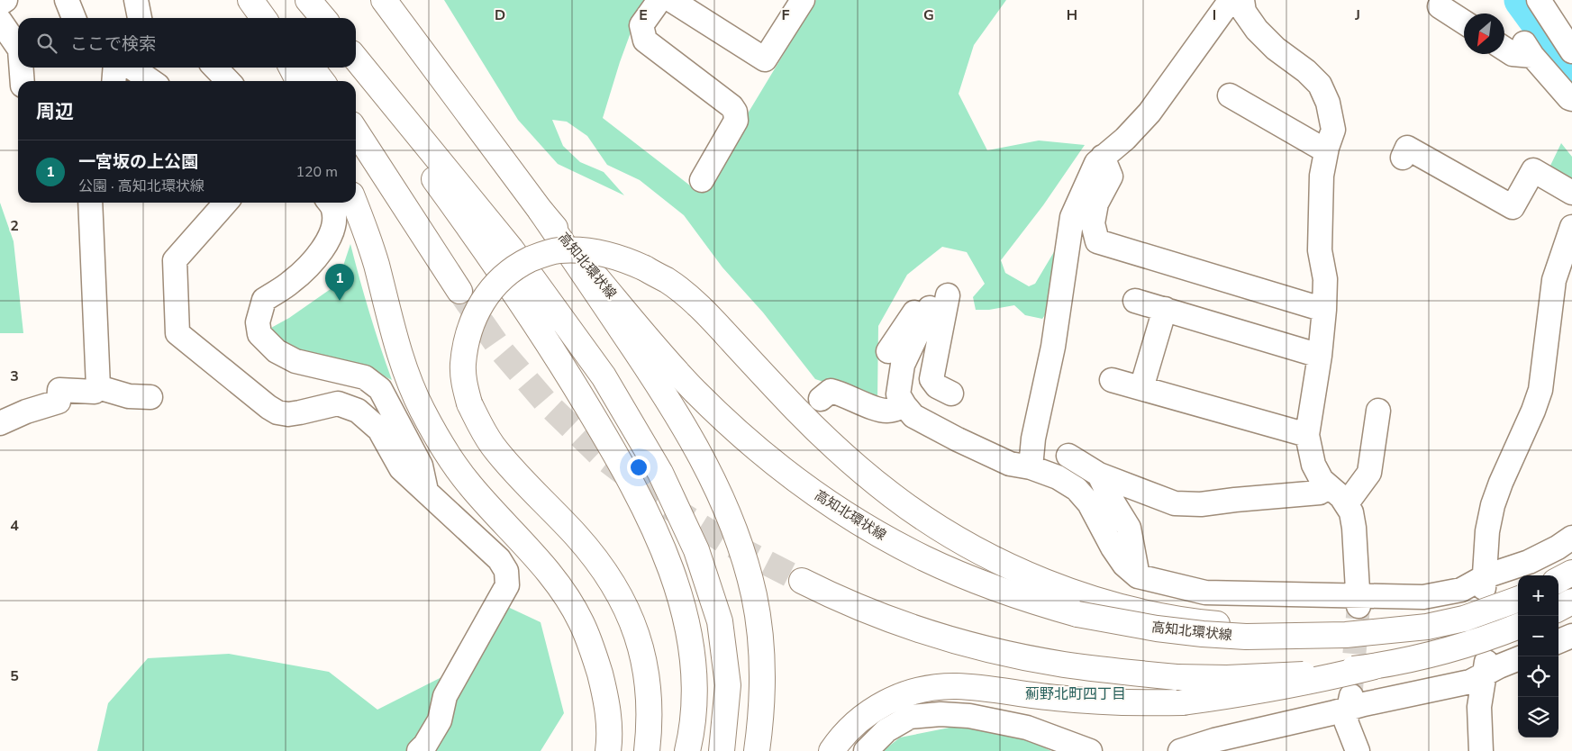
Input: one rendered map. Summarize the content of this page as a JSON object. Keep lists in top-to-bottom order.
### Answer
{
  "streets": {
    "main road": ["高知北環状線"]
  },
  "districts": ["薊野北町四丁目"],
  "north": "bottom left",
  "page": {
    "search": "ここで検索",
    "heading": "周辺",
    "list": [
      {
        "mark": "1",
        "name": "一宮坂の上公園",
        "note": "公園 · 高知北環状線",
        "value": "120 m"
      }
    ],
    "pins": "1",
    "map_buttons": ["+", "−"]
  },
  "grid": {
    "columns": [
      "D",
      "E",
      "F",
      "G",
      "H",
      "I",
      "J"
    ],
    "rows": [
      "2",
      "3",
      "4",
      "5"
    ]
  }
}
